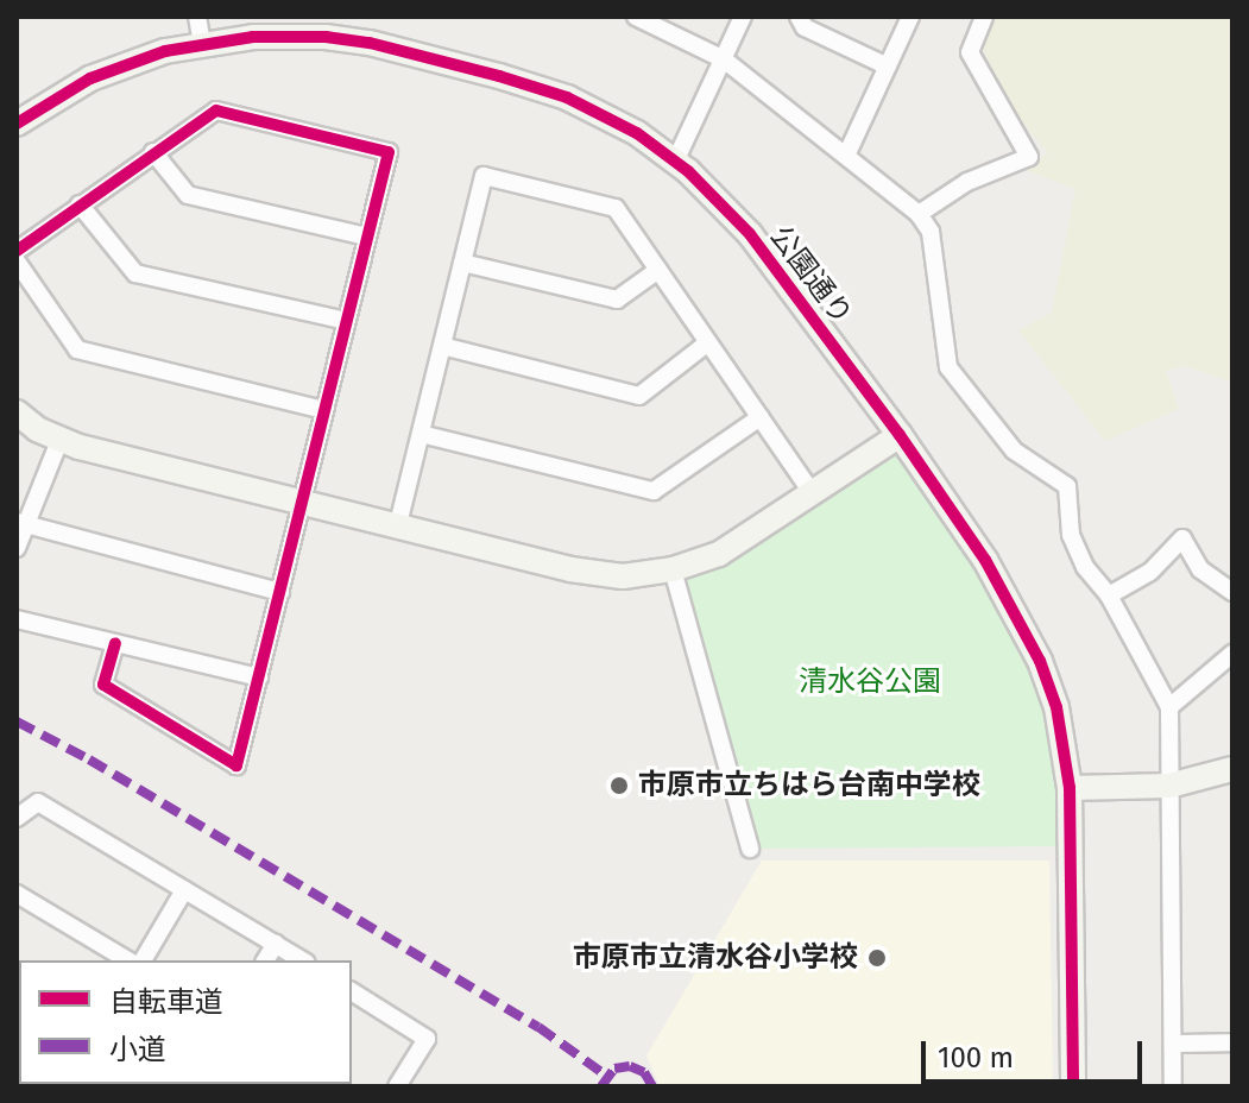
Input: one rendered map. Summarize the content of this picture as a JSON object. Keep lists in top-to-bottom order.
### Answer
{
  "streets": {
    "street": ["公園通り"]
  },
  "parks": ["清水谷公園"],
  "places": ["市原市立ちはら台南中学校", "市原市立清水谷小学校"],
  "legend": ["自転車道", "小道"],
  "scale_bar": "100 m"
}
